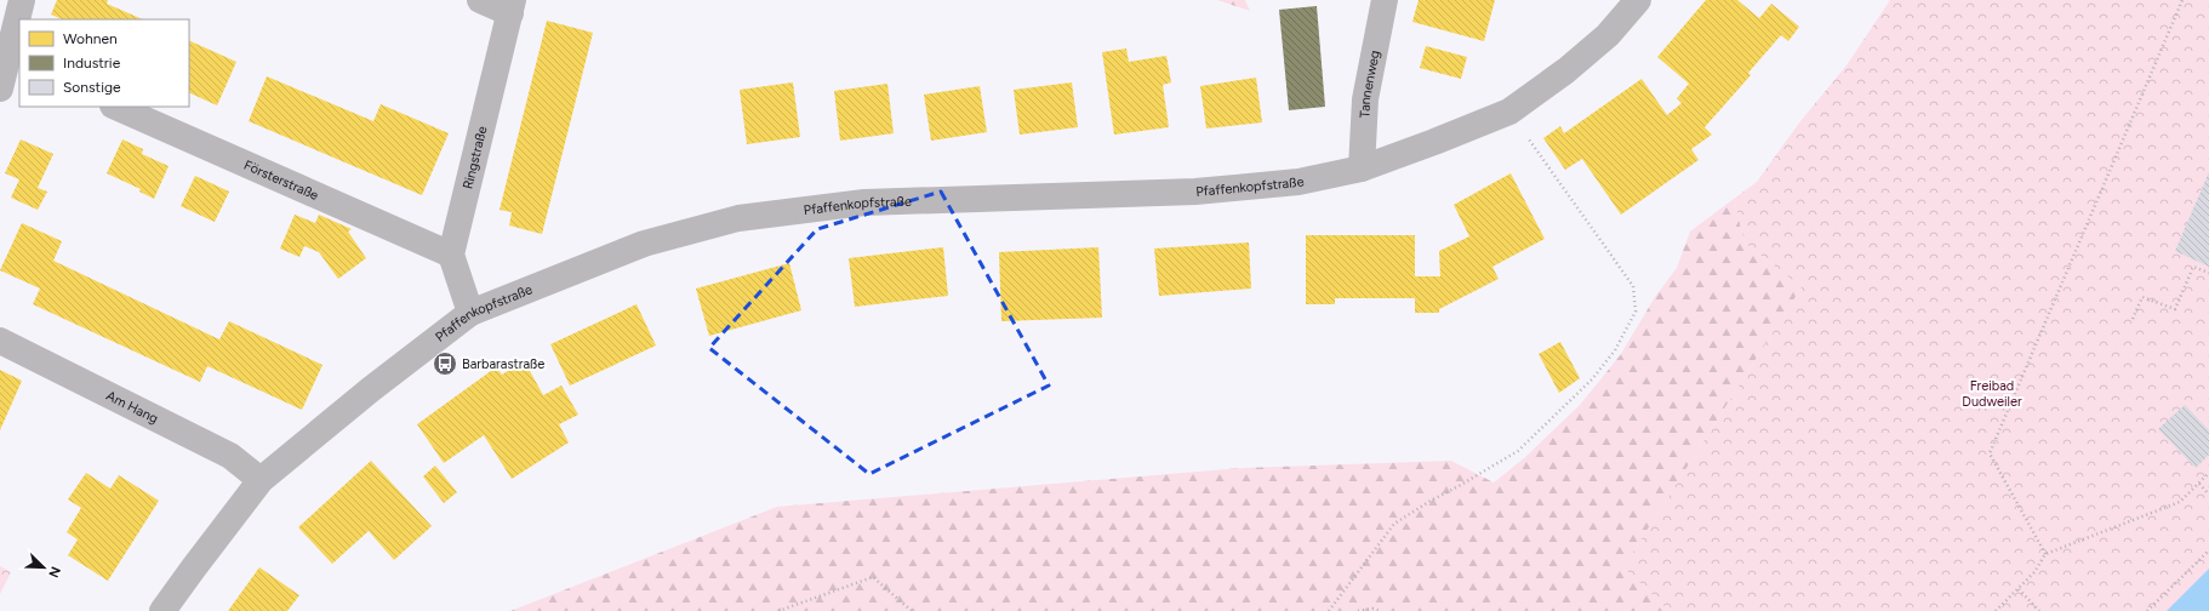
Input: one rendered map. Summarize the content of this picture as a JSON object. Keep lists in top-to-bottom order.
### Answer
{
  "streets": {
    "street": [
      "Tannenweg",
      "Ringstraße",
      "Försterstraße",
      "Pfaffenkopfstraße",
      "Am Hang"
    ]
  },
  "crossings": [
    ["Tannenweg", "Pfaffenkopfstraße"],
    ["Ringstraße", "Försterstraße"],
    ["Pfaffenkopfstraße", "Am Hang"]
  ],
  "parks": ["Freibad Dudweiler"],
  "places": {
    "bus stop": ["Barbarastraße"]
  },
  "legend": ["Wohnen", "Industrie", "Sonstige"],
  "north": "bottom right"
}
